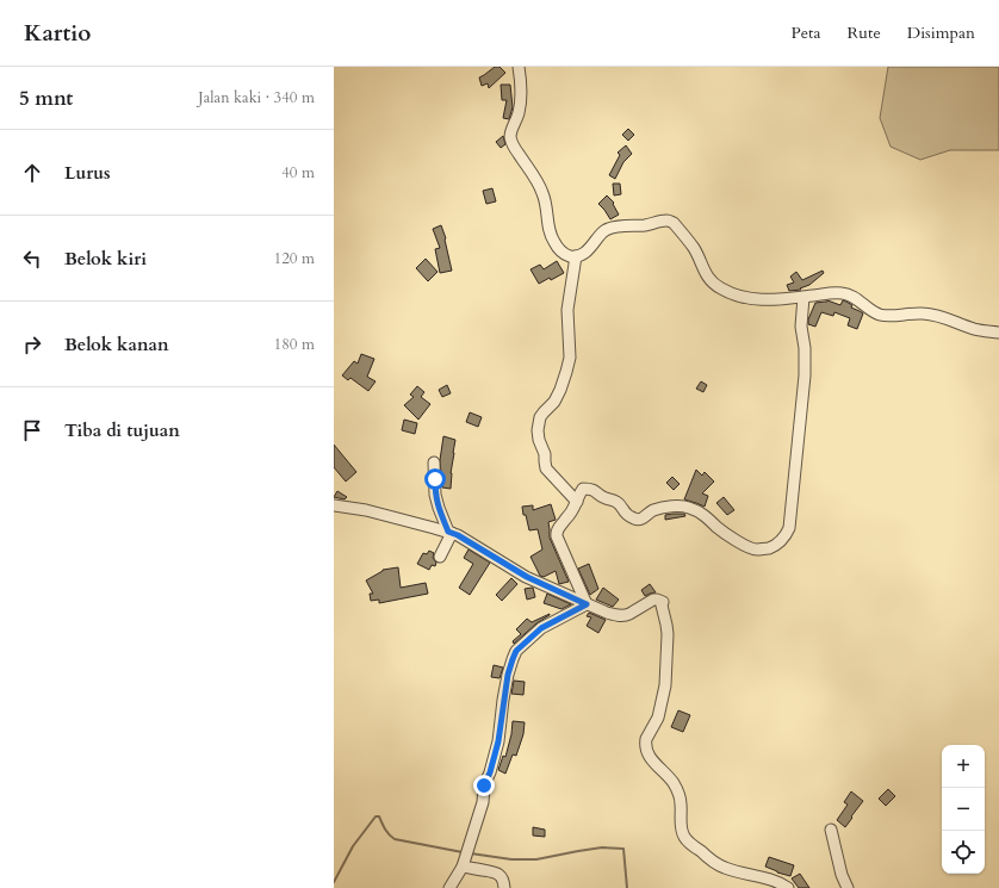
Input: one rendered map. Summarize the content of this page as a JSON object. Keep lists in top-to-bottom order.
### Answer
{
  "page": {
    "header": "Kartio",
    "nav": ["Peta", "Rute", "Disimpan"],
    "heading": ["5 mnt", "Jalan kaki · 340 m"],
    "list": [
      ["Lurus", "40 m"],
      ["Belok kiri", "120 m"],
      ["Belok kanan", "180 m"],
      "Tiba di tujuan"
    ],
    "map_buttons": ["+", "−"]
  }
}
